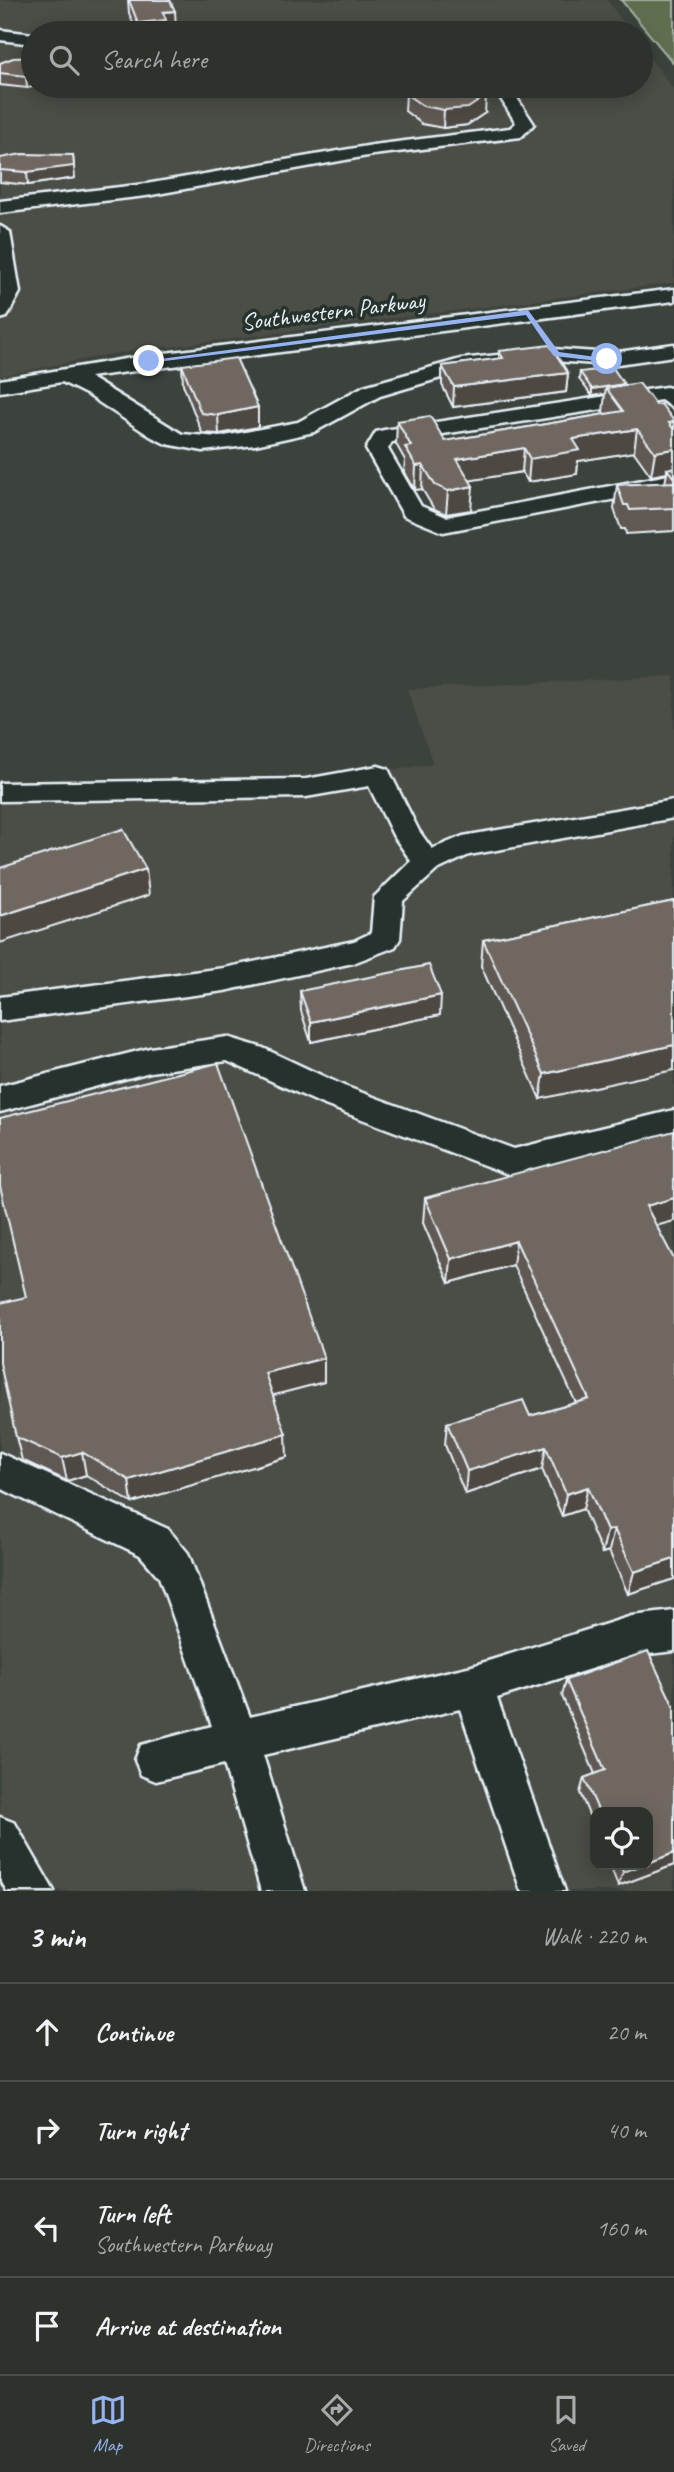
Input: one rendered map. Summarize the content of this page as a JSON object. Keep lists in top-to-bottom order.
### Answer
{
  "streets": {
    "street": ["Southwestern Parkway"]
  },
  "page": {
    "search": "Search here",
    "heading": ["3 min", "Walk · 220 m"],
    "list": [
      ["Continue", "20 m"],
      ["Turn right", "40 m"],
      ["Turn left", "Southwestern Parkway", "160 m"],
      "Arrive at destination"
    ],
    "nav": ["Map", "Directions", "Saved"]
  }
}
